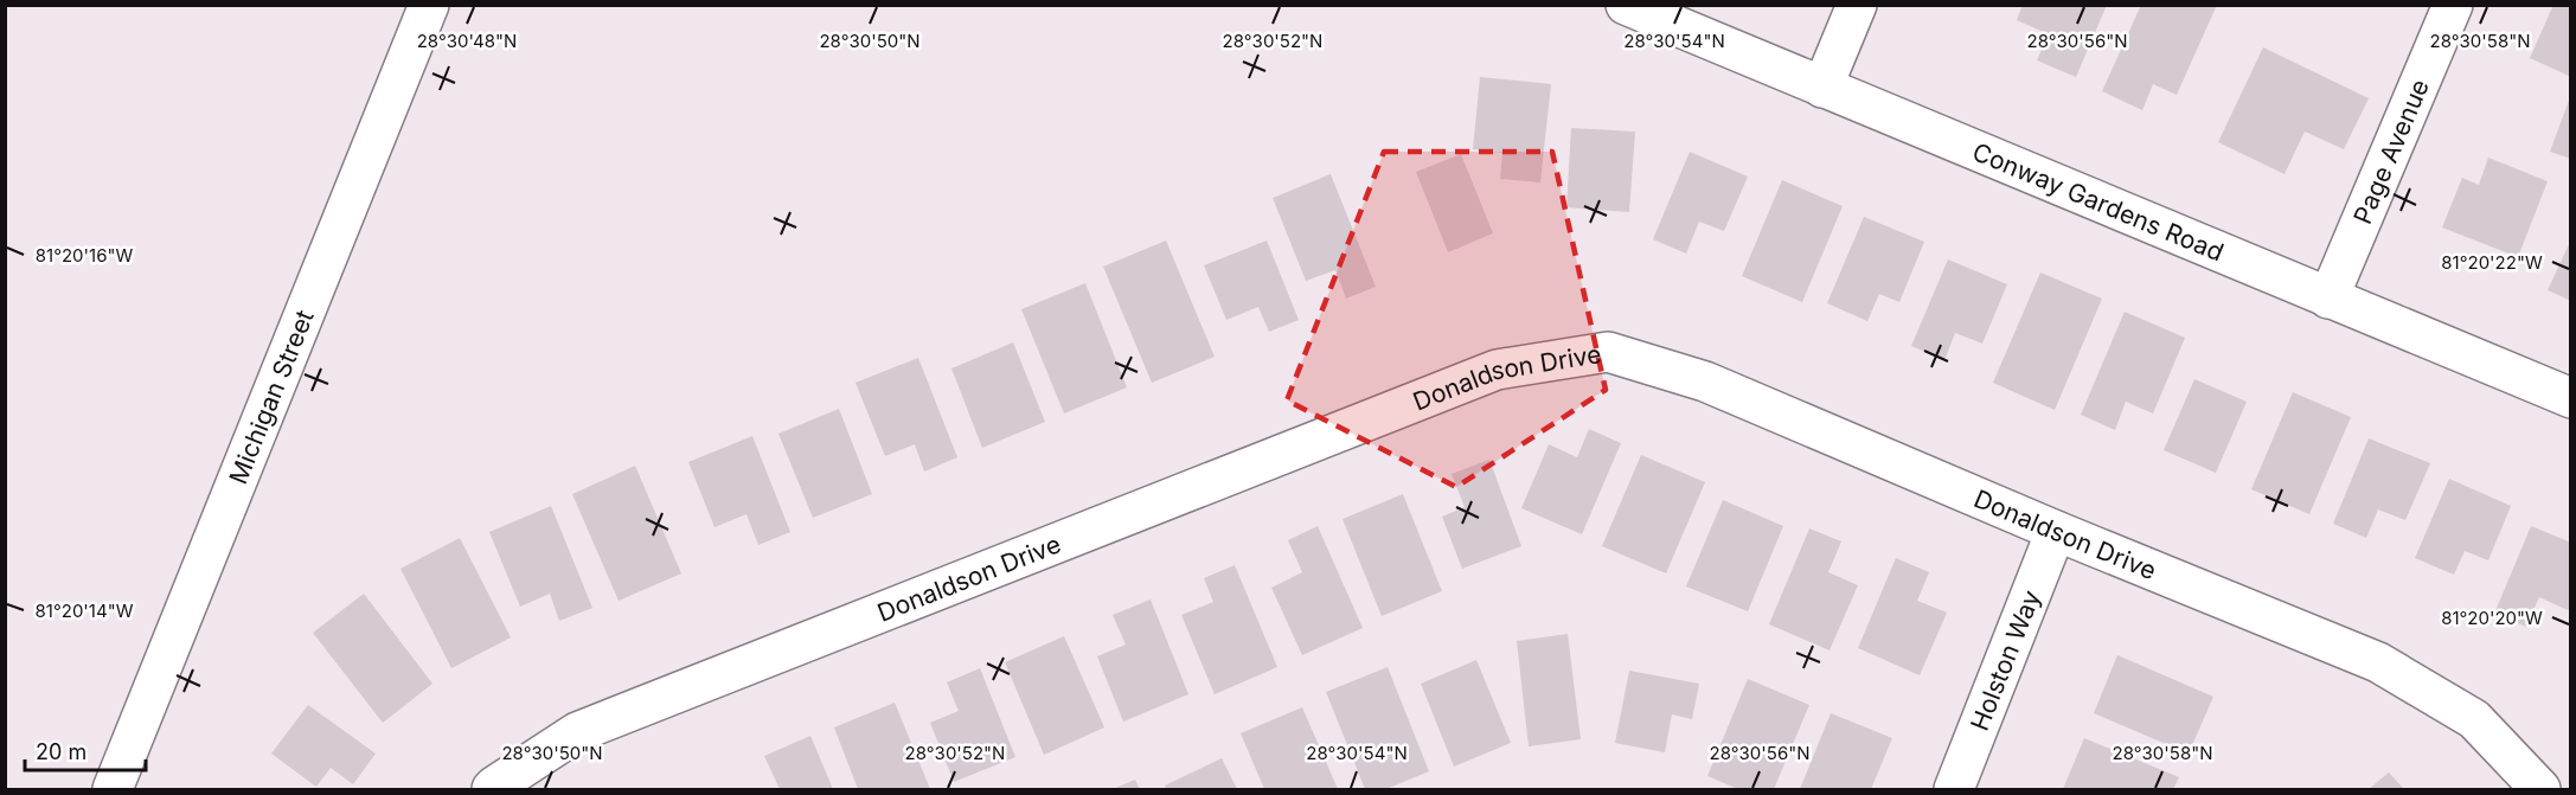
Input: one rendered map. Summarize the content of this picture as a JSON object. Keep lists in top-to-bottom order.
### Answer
{
  "streets": {
    "street": [
      "Page Avenue",
      "Conway Gardens Road",
      "Donaldson Drive",
      "Michigan Street",
      "Holston Way"
    ]
  },
  "crossings": [
    ["Page Avenue", "Conway Gardens Road"],
    ["Donaldson Drive", "Holston Way"]
  ],
  "scale_bar": "20 m",
  "coordinates": [
    "28°30'48\"N",
    "28°30'50\"N",
    "28°30'52\"N",
    "28°30'54\"N",
    "28°30'56\"N",
    "28°30'58\"N",
    "81°20'16\"W",
    "81°20'22\"W",
    "81°20'14\"W",
    "81°20'20\"W"
  ]
}
